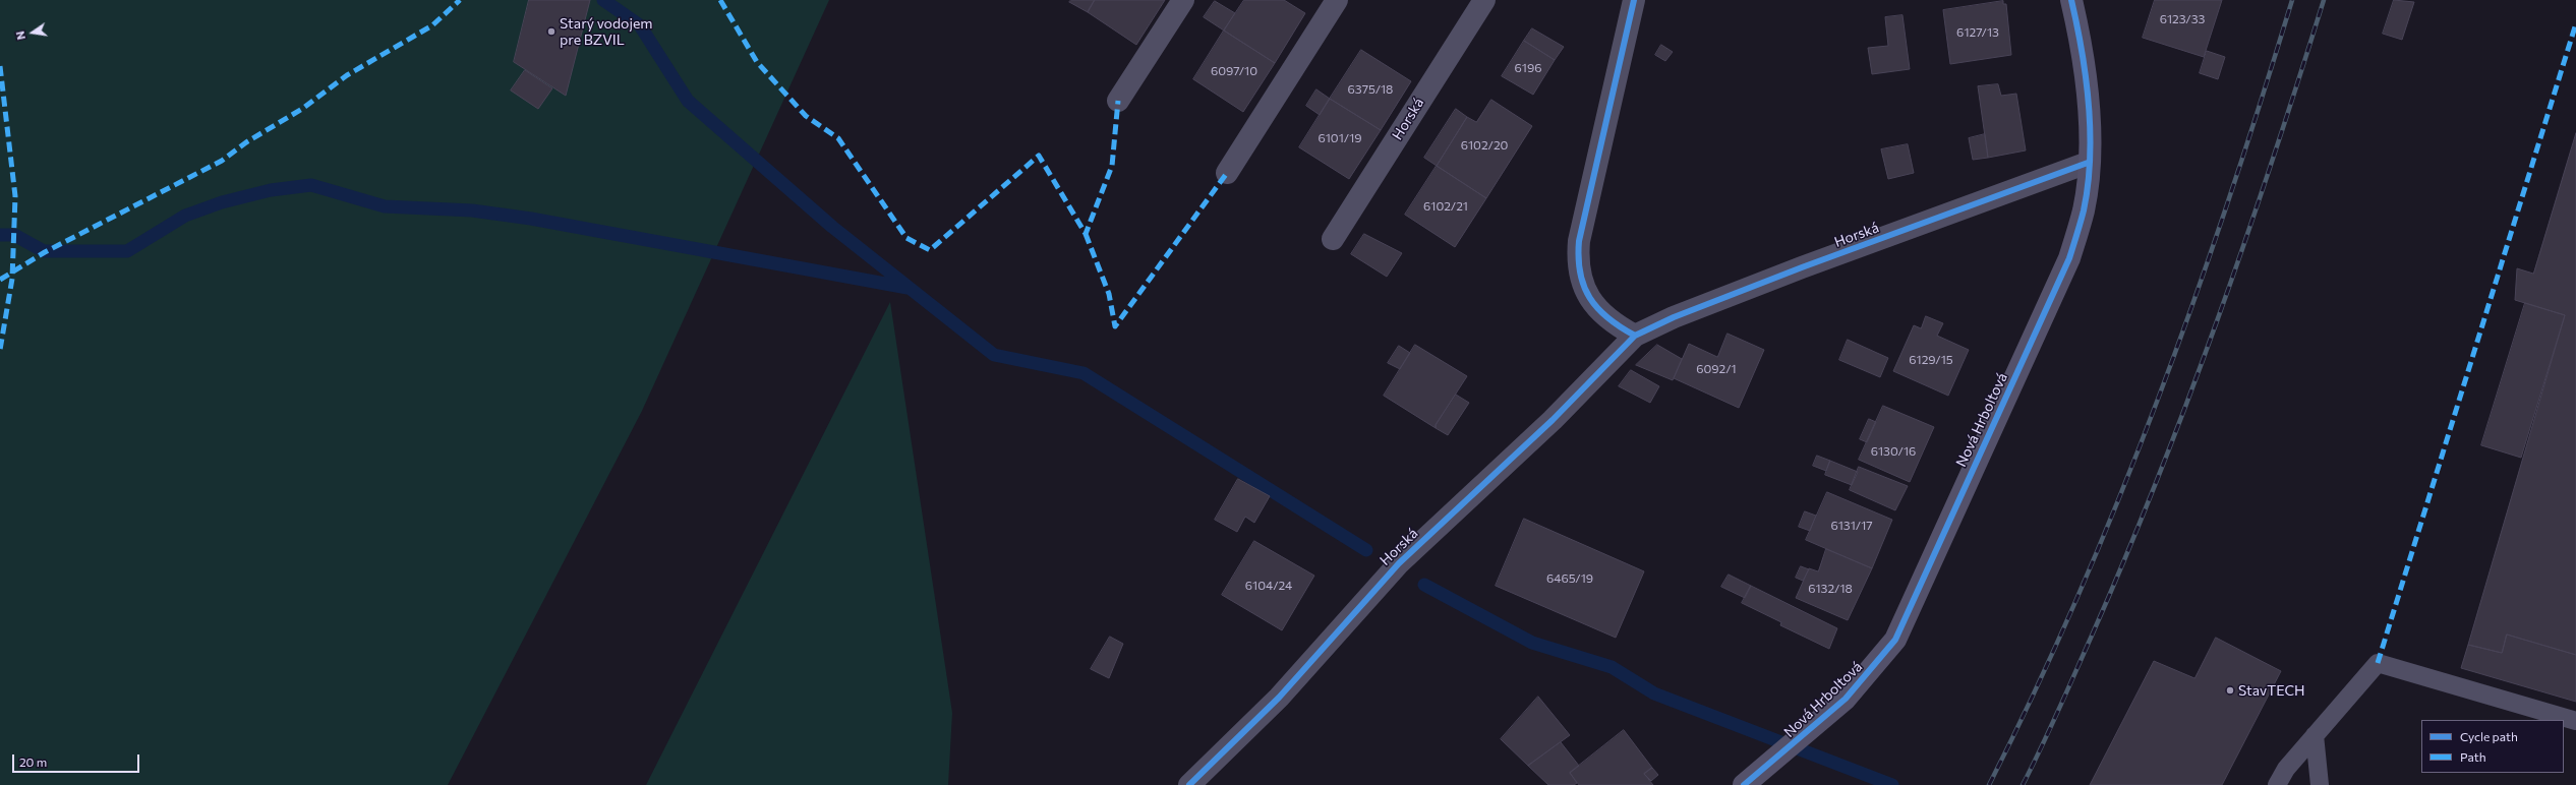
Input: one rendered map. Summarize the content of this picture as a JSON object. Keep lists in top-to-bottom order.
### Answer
{
  "streets": {
    "street": ["Horská", "Nová Hrboltová"]
  },
  "crossings": [
    ["Horská", "Nová Hrboltová"]
  ],
  "places": ["Starý vodojem pre BZVIL", "StavTECH"],
  "house_numbers": [
    "6123/33",
    "6127/13",
    "6196",
    "6097/10",
    "6375/18",
    "6101/19",
    "6102/20",
    "6102/21",
    "6129/15",
    "6092/1",
    "6130/16",
    "6131/17",
    "6465/19",
    "6104/24",
    "6132/18"
  ],
  "legend": ["Cycle path", "Path"],
  "scale_bar": "20 m",
  "north": "left"
}
